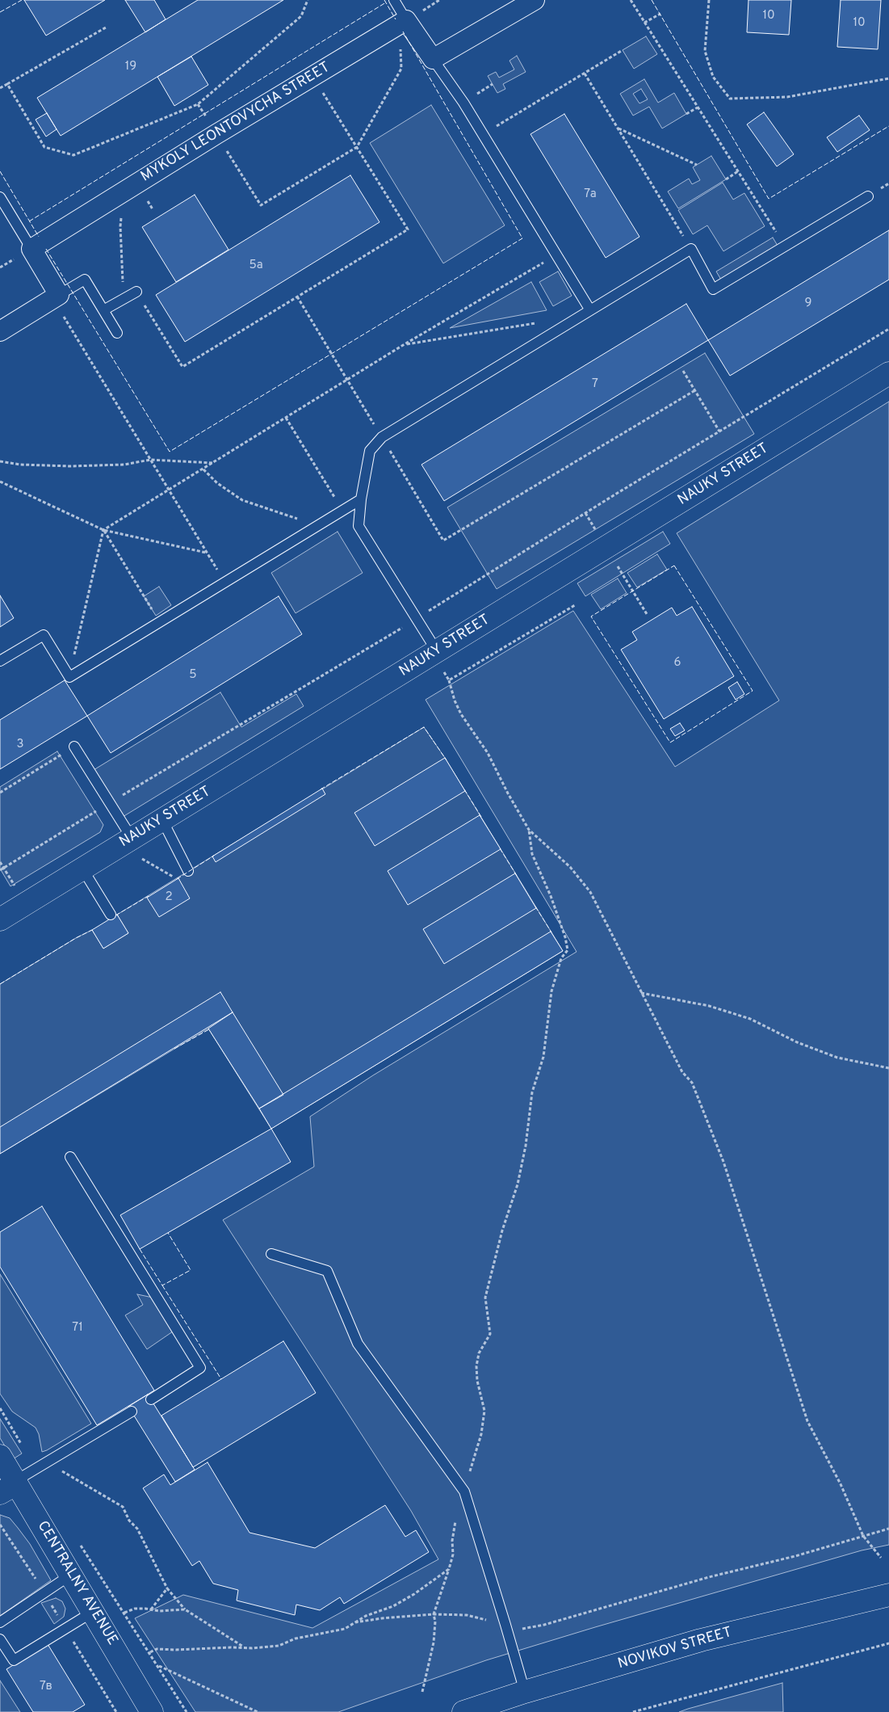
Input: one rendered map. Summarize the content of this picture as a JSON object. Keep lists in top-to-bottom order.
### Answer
{
  "streets": {
    "street": [
      "MYKOLY LEONTOVYCHA STREET",
      "NAUKY STREET",
      "CENTRALNY AVENUE",
      "NOVIKOV STREET"
    ]
  },
  "house_numbers": [
    "10",
    "10",
    "19",
    "7а",
    "5а",
    "9",
    "7",
    "6",
    "5",
    "3",
    "2",
    "71",
    "7в"
  ]
}
